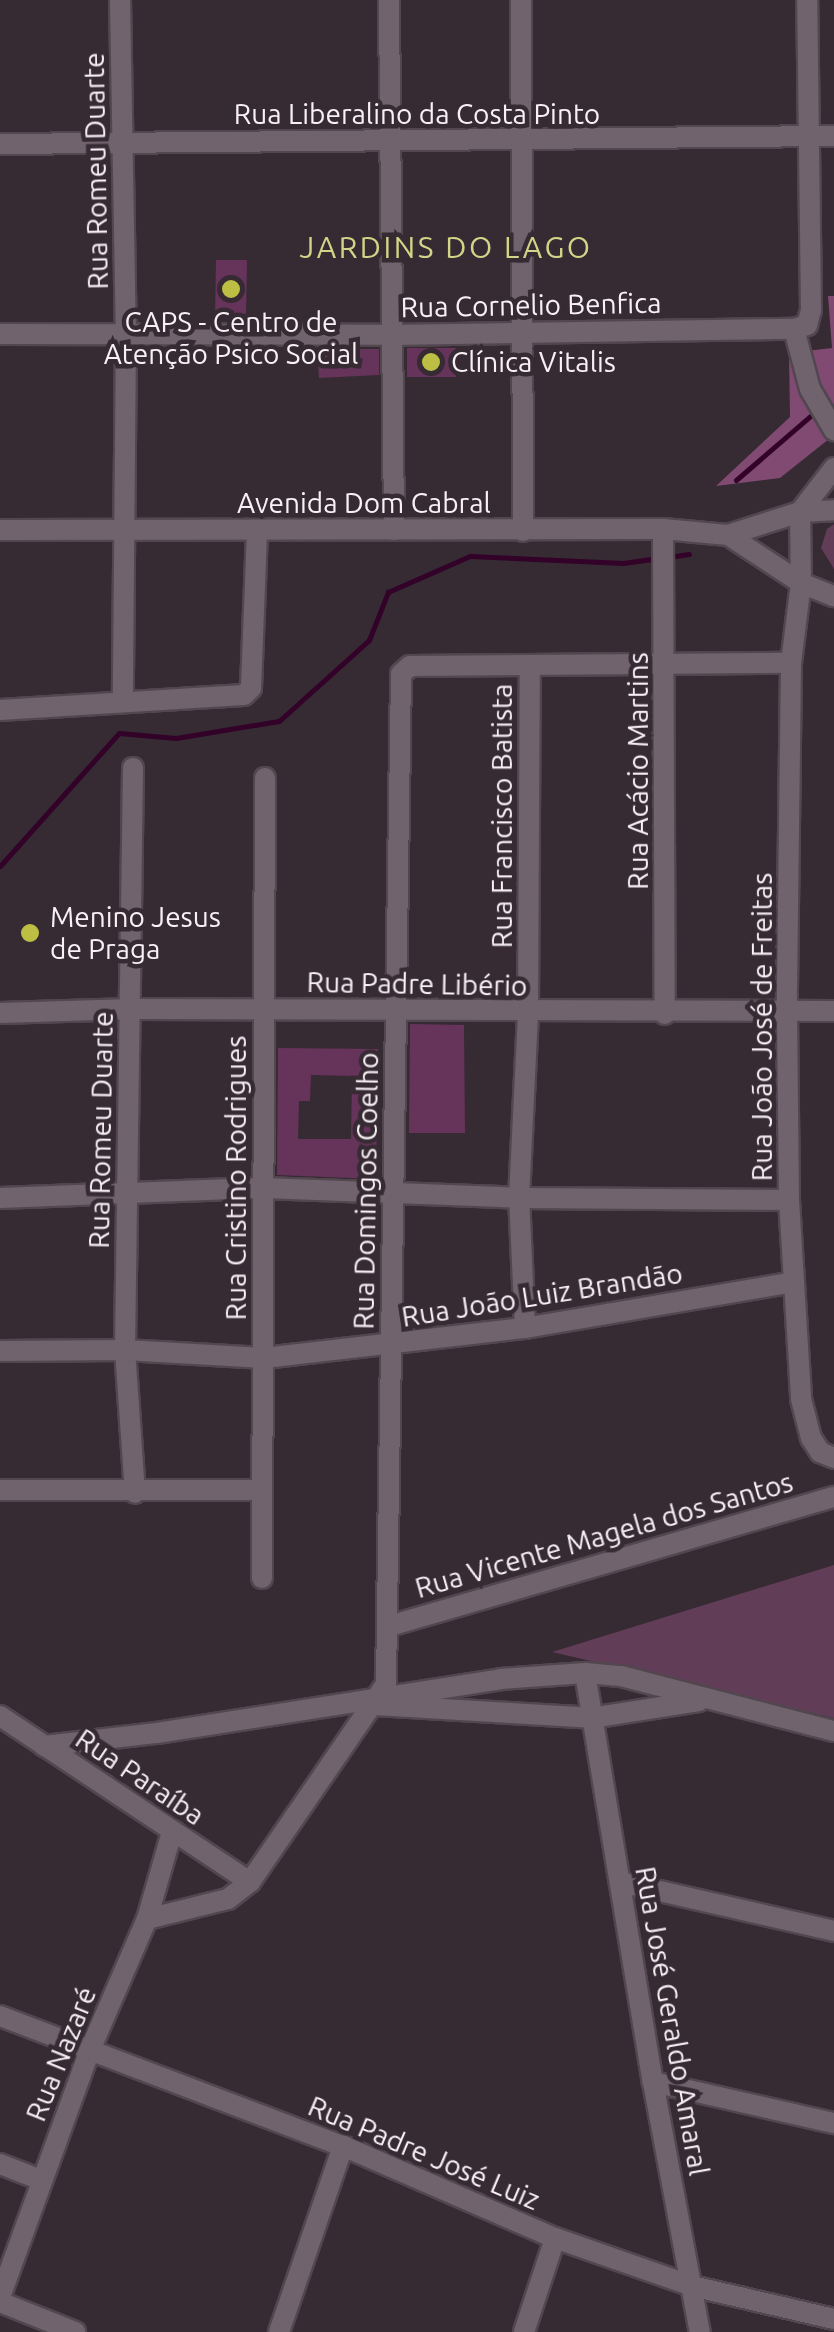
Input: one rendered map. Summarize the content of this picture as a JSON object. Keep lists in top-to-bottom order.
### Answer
{
  "streets": {
    "street": [
      "Rua Liberalino da Costa Pinto",
      "Rua Romeu Duarte",
      "Rua Cornelio Benfica",
      "Avenida Dom Cabral",
      "Rua Acácio Martins",
      "Rua Francisco Batista",
      "Rua Padre Libério",
      "Rua João José de Freitas",
      "Rua Cristino Rodrigues",
      "Rua Domingos Coelho",
      "Rua João Luiz Brandão",
      "Rua Vicente Magela dos Santos",
      "Rua Paraíba",
      "Rua José Geraldo Amaral",
      "Rua Nazaré",
      "Rua Padre José Luiz"
    ]
  },
  "crossings": [
    ["Rua Liberalino da Costa Pinto", "Rua Romeu Duarte"],
    ["Rua Romeu Duarte", "Rua Cornelio Benfica"],
    ["Rua Romeu Duarte", "Avenida Dom Cabral"],
    ["Rua Romeu Duarte", "Rua Padre Libério"],
    ["Rua Romeu Duarte", "Rua João Luiz Brandão"],
    ["Avenida Dom Cabral", "Rua Acácio Martins"],
    ["Rua Acácio Martins", "Rua Padre Libério"],
    ["Rua Francisco Batista", "Rua Padre Libério"],
    ["Rua Francisco Batista", "Rua Domingos Coelho"],
    ["Rua Francisco Batista", "Rua João Luiz Brandão"],
    ["Rua Padre Libério", "Rua João José de Freitas"],
    ["Rua Padre Libério", "Rua Cristino Rodrigues"],
    ["Rua Padre Libério", "Rua Domingos Coelho"],
    ["Rua João José de Freitas", "Rua João Luiz Brandão"],
    ["Rua Cristino Rodrigues", "Rua João Luiz Brandão"],
    ["Rua Domingos Coelho", "Rua João Luiz Brandão"],
    ["Rua Domingos Coelho", "Rua Vicente Magela dos Santos"],
    ["Rua Paraíba", "Rua Nazaré"],
    ["Rua José Geraldo Amaral", "Rua Padre José Luiz"],
    ["Rua Nazaré", "Rua Padre José Luiz"]
  ],
  "districts": ["JARDINS DO LAGO"],
  "places": ["CAPS - Centro de Atenção Psico Social", "Clínica Vitalis", "Menino Jesus de Praga"]
}
